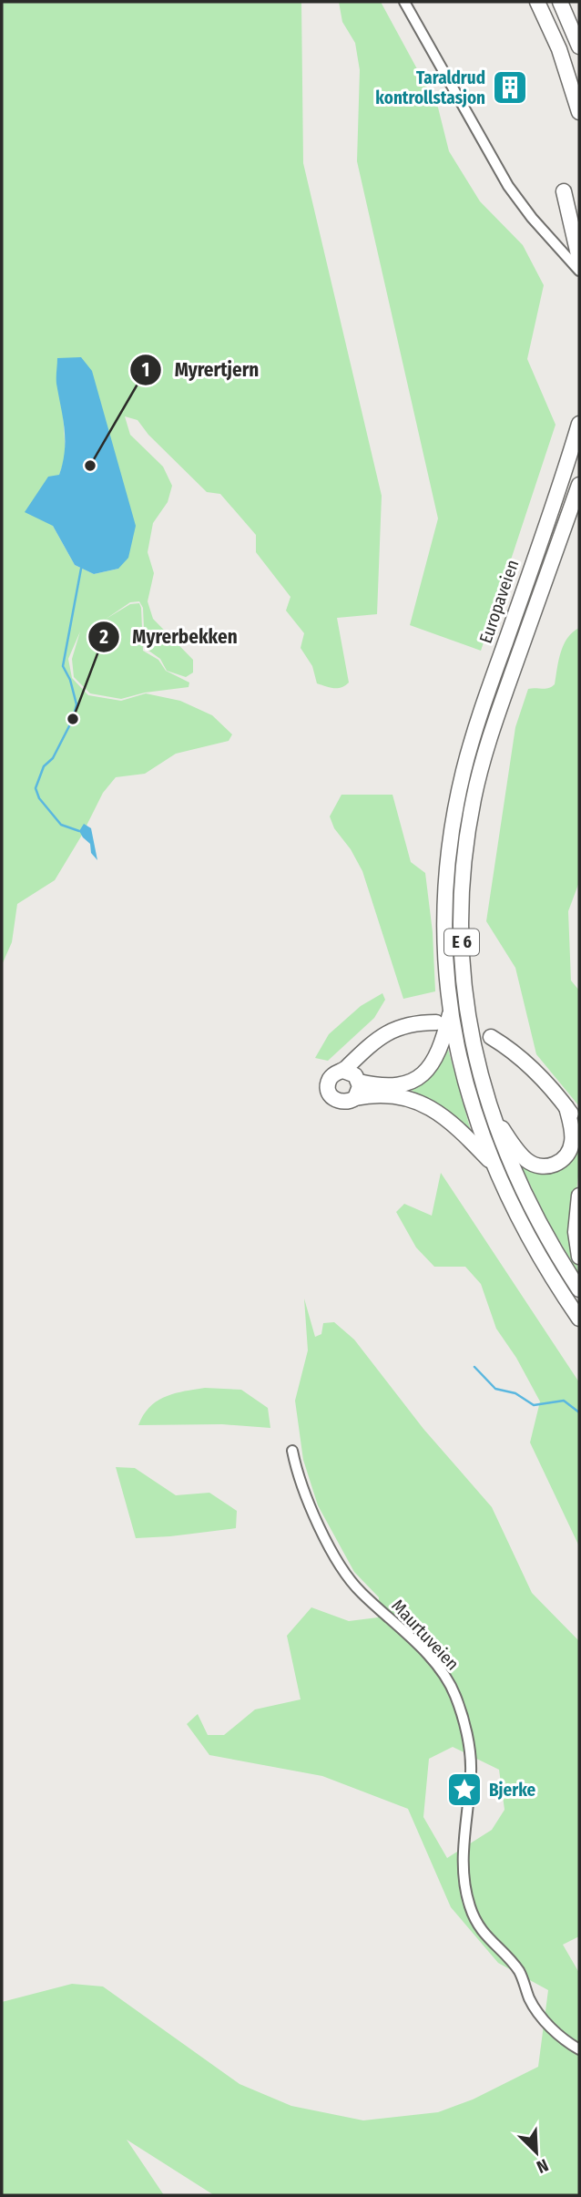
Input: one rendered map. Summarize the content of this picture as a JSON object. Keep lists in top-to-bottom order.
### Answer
{
  "streets": {
    "highway": ["Europaveien", "E 6"],
    "street": ["Maurtuveien"]
  },
  "crossings": [
    ["Europaveien", "E 6"]
  ],
  "places": {
    "building": ["Taraldrud kontrollstasjon"],
    "other": ["Myrertjern", "Myrerbekken"],
    "place": ["Bjerke"]
  },
  "north": "bottom right"
}
